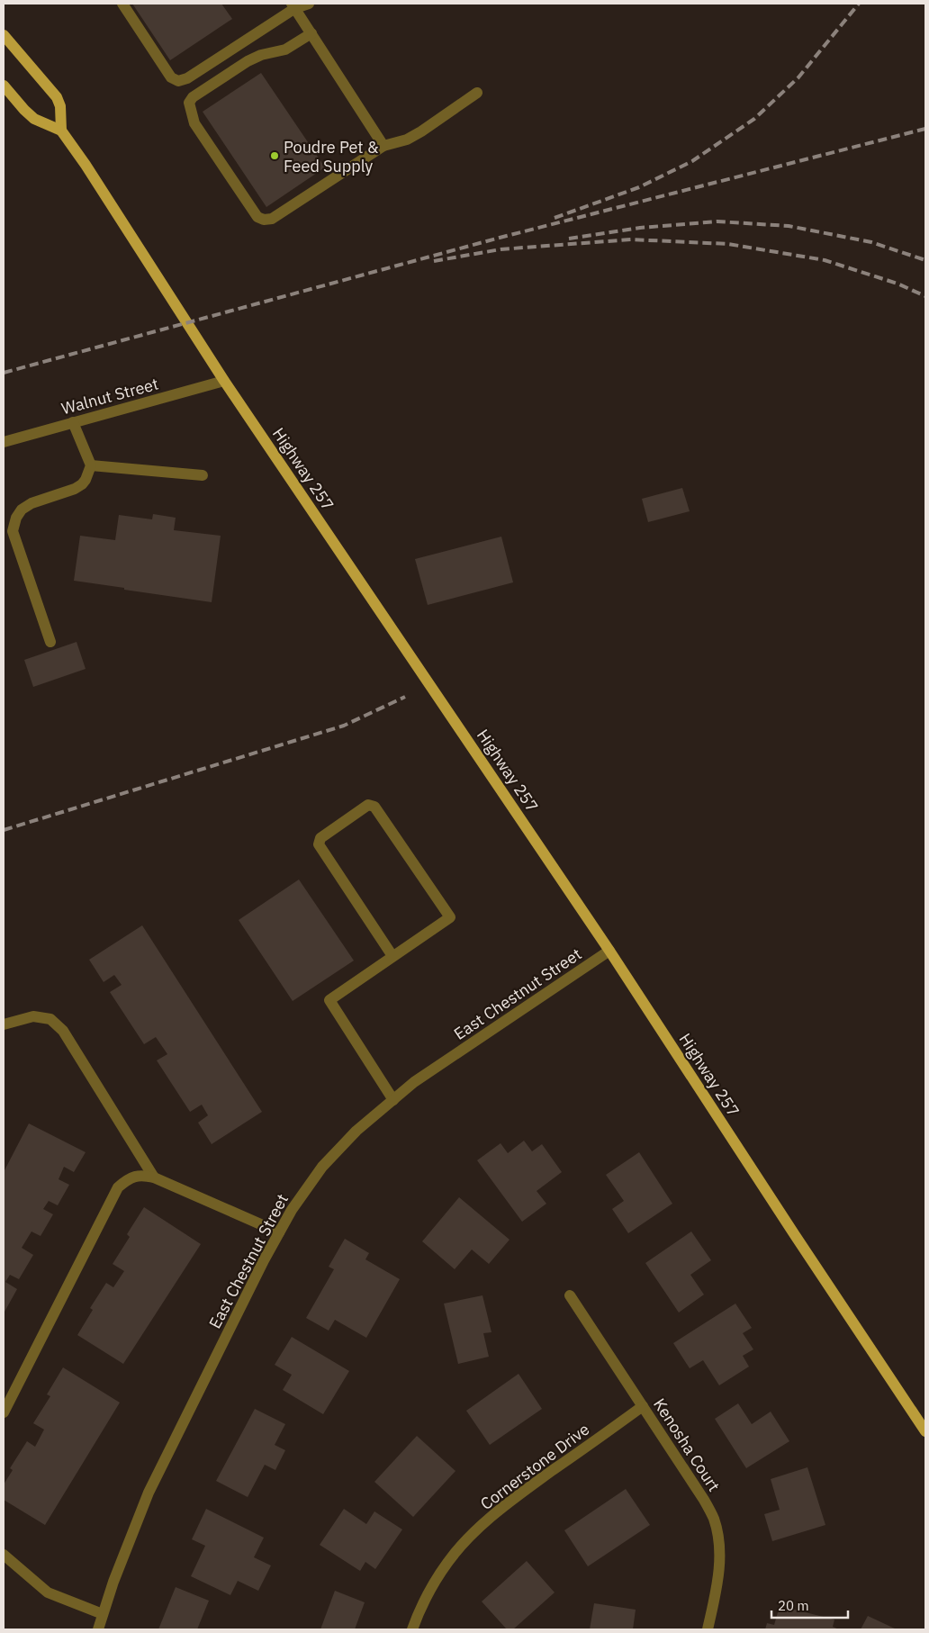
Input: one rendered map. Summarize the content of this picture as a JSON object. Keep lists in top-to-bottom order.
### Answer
{
  "streets": {
    "main road": ["Highway 257"],
    "street": [
      "Walnut Street",
      "East Chestnut Street",
      "Kenosha Court",
      "Cornerstone Drive"
    ]
  },
  "crossings": [
    ["Walnut Street", "Highway 257"],
    ["Highway 257", "East Chestnut Street"],
    ["Kenosha Court", "Cornerstone Drive"]
  ],
  "places": ["Poudre Pet & Feed Supply"],
  "scale_bar": "20 m"
}
